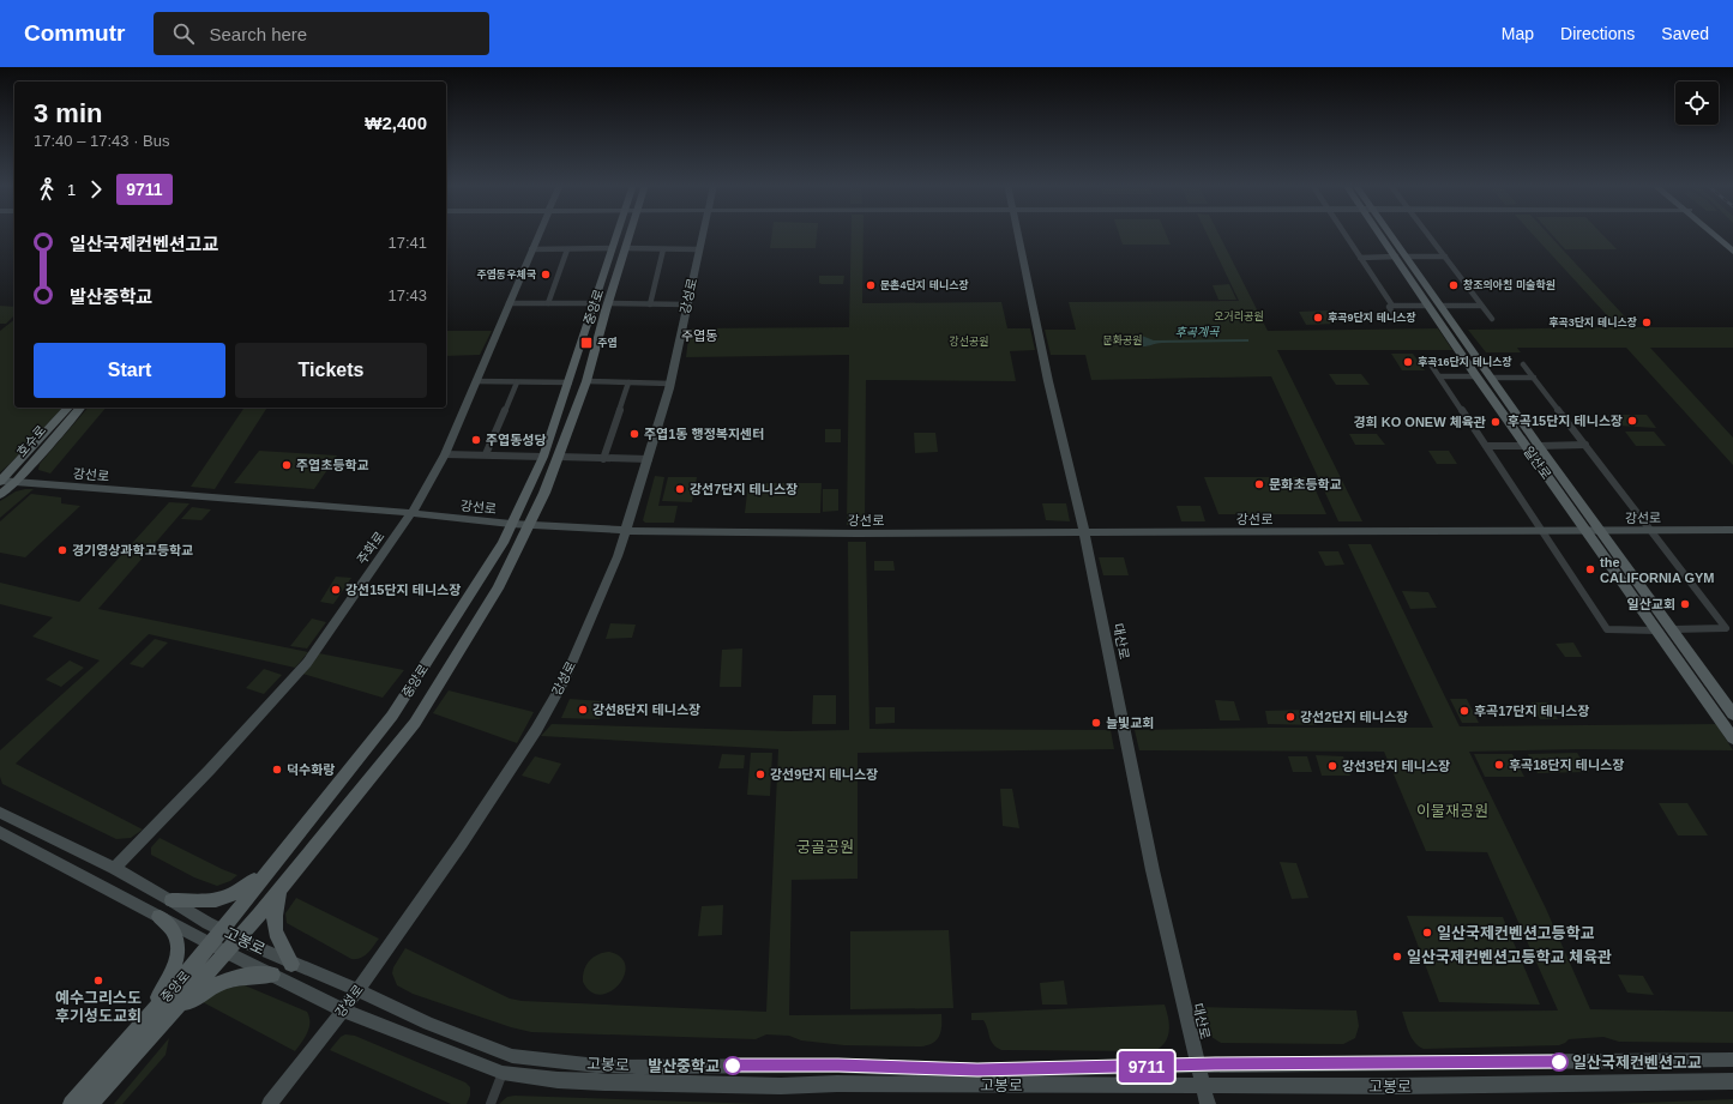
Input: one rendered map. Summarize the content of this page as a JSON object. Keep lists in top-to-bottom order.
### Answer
{
  "streets": {
    "main road": [
      "강성로",
      "중앙로",
      "호수로",
      "일산로",
      "강선로",
      "주화로",
      "대산로",
      "고봉로"
    ]
  },
  "crossings": [
    ["강성로", "강선로"],
    ["강성로", "고봉로"],
    ["중앙로", "강선로"],
    ["중앙로", "고봉로"],
    ["호수로", "강선로"],
    ["일산로", "강선로"],
    ["강선로", "주화로"],
    ["강선로", "대산로"],
    ["주화로", "고봉로"],
    ["대산로", "고봉로"]
  ],
  "districts": ["주엽동"],
  "water": ["후곡계곡"],
  "parks": [
    "오거리공원",
    "문화공원",
    "강선공원",
    "이물재공원",
    "궁골공원"
  ],
  "places": {
    "other": [
      "주엽동우체국",
      "문촌4단지 테니스장",
      "창조의아침 미술학원",
      "후곡9단지 테니스장",
      "후곡3단지 테니스장",
      "후곡16단지 테니스장",
      "후곡15단지 테니스장",
      "경희 KO ONEW 체육관",
      "주엽1동 행정복지센터",
      "주엽동성당",
      "주엽초등학교",
      "문화초등학교",
      "강선7단지 테니스장",
      "경기영상과학고등학교",
      "the CALIFORNIA GYM",
      "강선15단지 테니스장",
      "일산교회",
      "강선8단지 테니스장",
      "후곡17단지 테니스장",
      "강선2단지 테니스장",
      "늘빛교회",
      "후곡18단지 테니스장",
      "강선3단지 테니스장",
      "덕수화랑",
      "강선9단지 테니스장",
      "일산국제컨벤션고등학교",
      "일산국제컨벤션고등학교 체육관",
      "예수그리스도 후기성도교회",
      "일산국제컨벤션고교",
      "발산중학교"
    ],
    "transit": ["주엽"]
  },
  "lines": ["bus line 9711"],
  "page": {
    "header": "Commutr",
    "search": "Search here",
    "nav": ["Map", "Directions", "Saved"],
    "on_map": "9711",
    "heading": ["3 min", "17:40 – 17:43 · Bus", "₩2,400"],
    "legs": ["1", "9711"],
    "list": [
      {
        "name": "일산국제컨벤션고교",
        "value": "17:41"
      },
      {
        "name": "발산중학교",
        "value": "17:43"
      }
    ],
    "buttons": ["Start", "Tickets"]
  }
}
